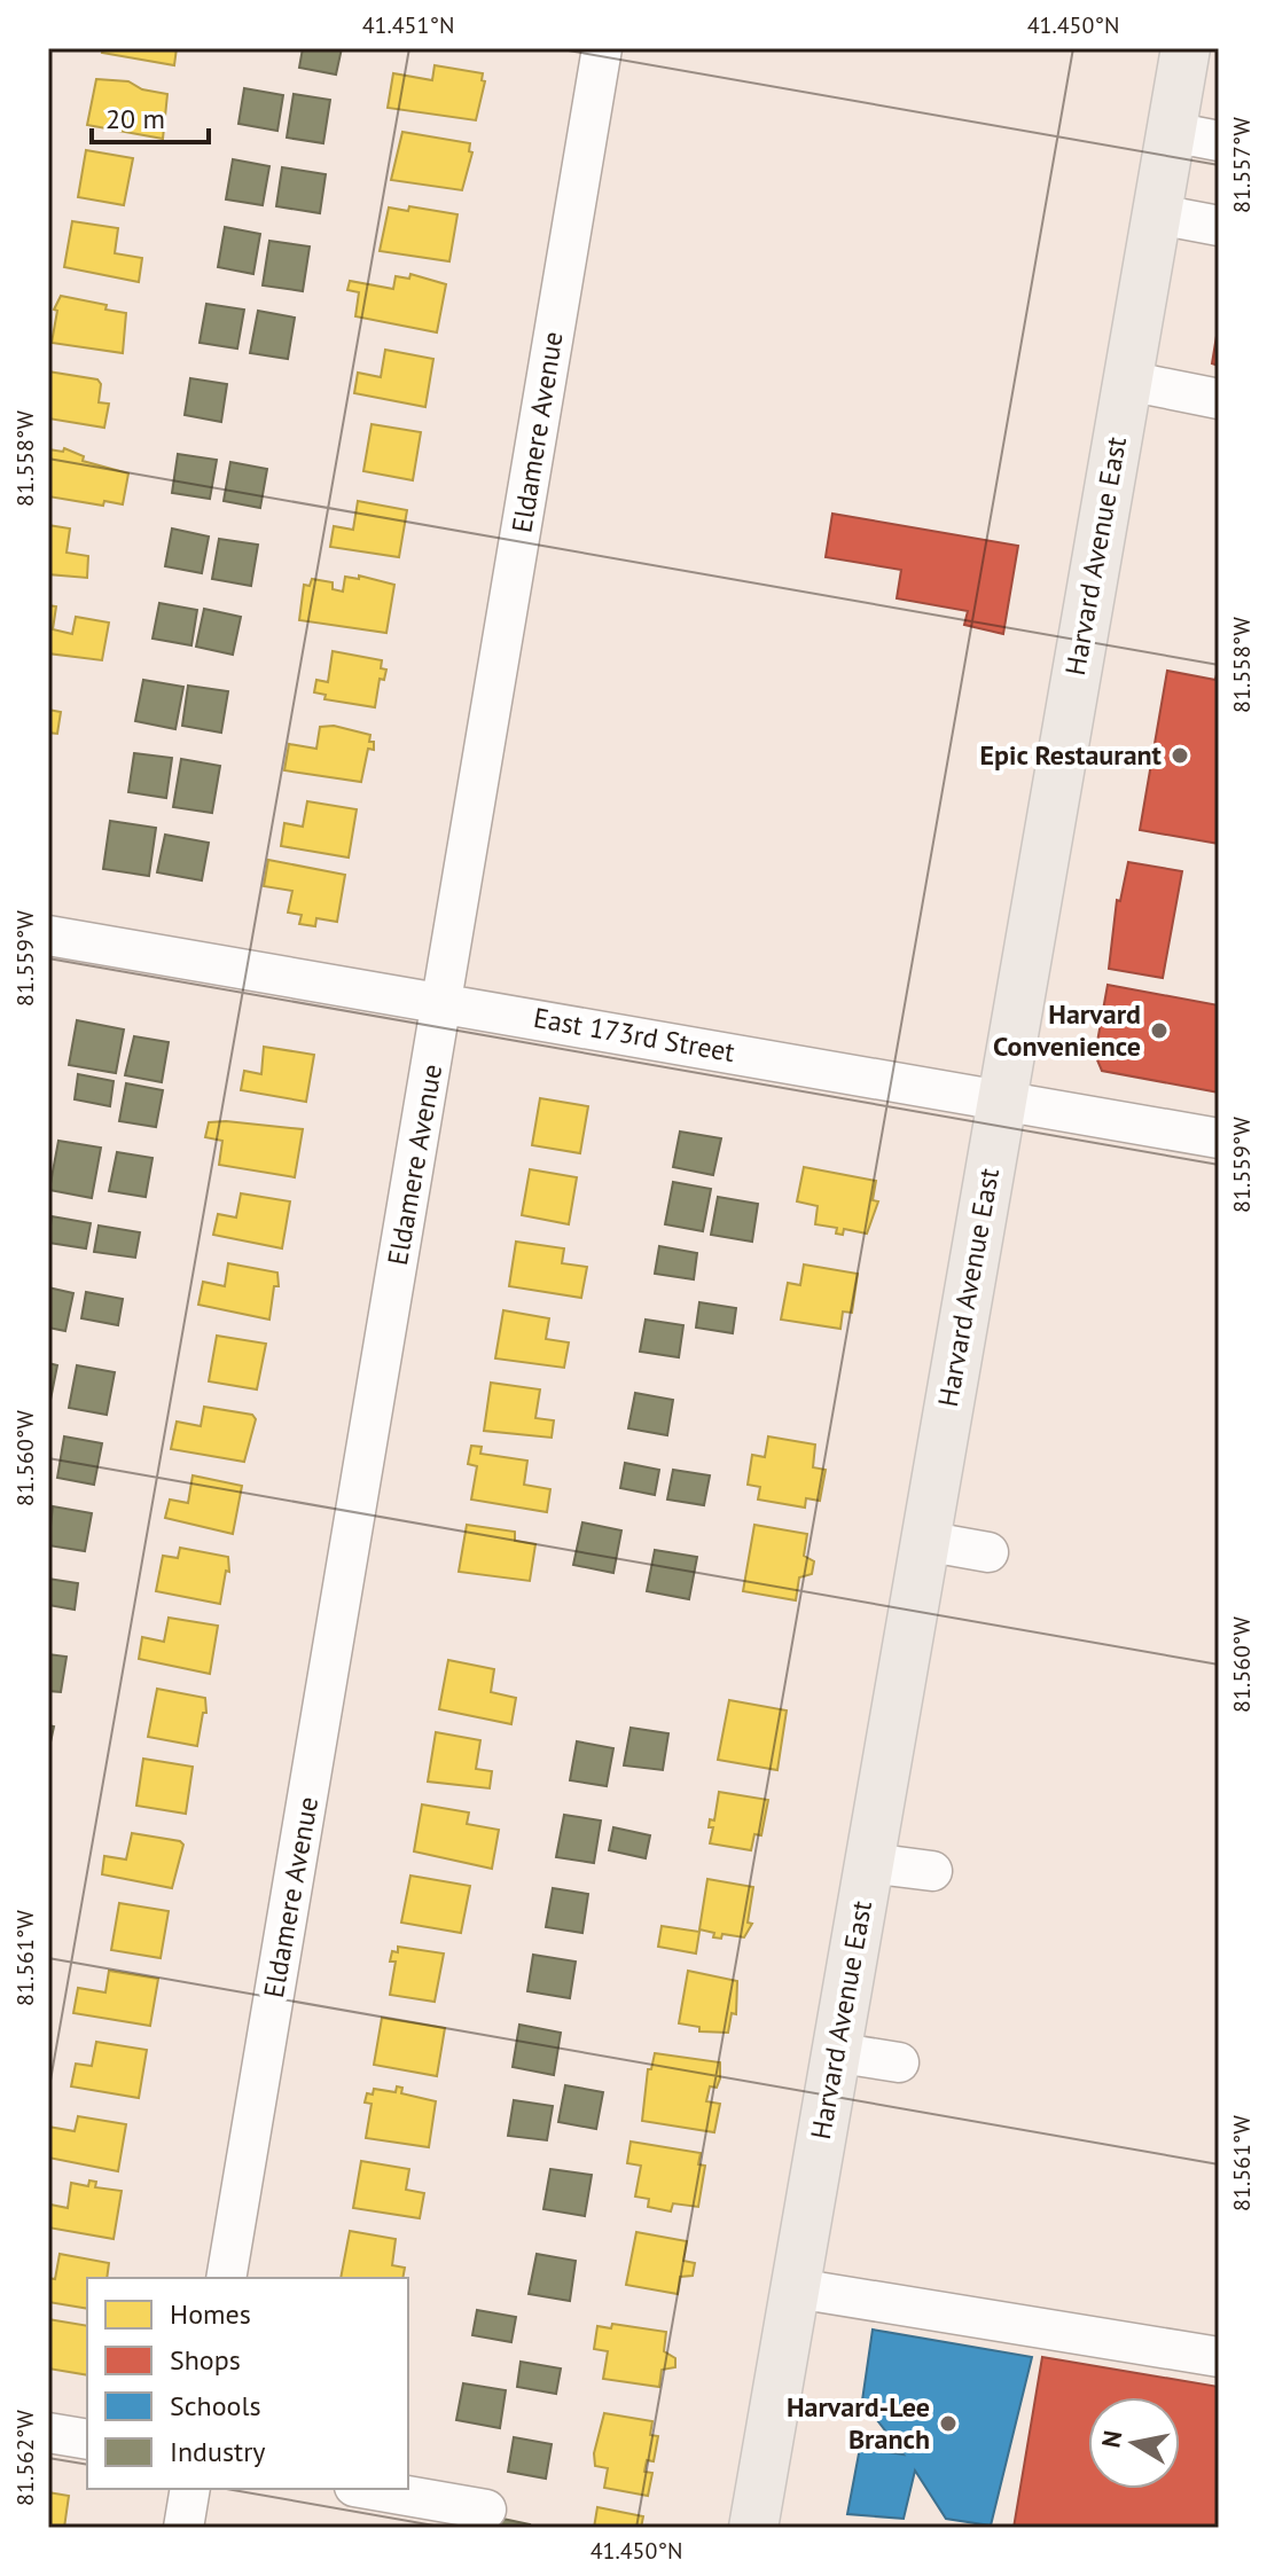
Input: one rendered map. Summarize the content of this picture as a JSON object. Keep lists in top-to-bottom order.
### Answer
{
  "streets": {
    "main road": ["Harvard Avenue East"],
    "street": ["Eldamere Avenue", "East 173rd Street"]
  },
  "crossings": [
    ["Eldamere Avenue", "East 173rd Street"],
    ["Harvard Avenue East", "East 173rd Street"]
  ],
  "places": ["Epic Restaurant", "Harvard Convenience", "Harvard-Lee Branch"],
  "legend": [
    "Homes",
    "Shops",
    "Schools",
    "Industry"
  ],
  "scale_bar": "20 m",
  "north": "left",
  "coordinates": [
    "41.451°N",
    "41.450°N",
    "81.557°W",
    "81.558°W",
    "81.559°W",
    "81.560°W",
    "81.561°W",
    "81.562°W"
  ]
}
